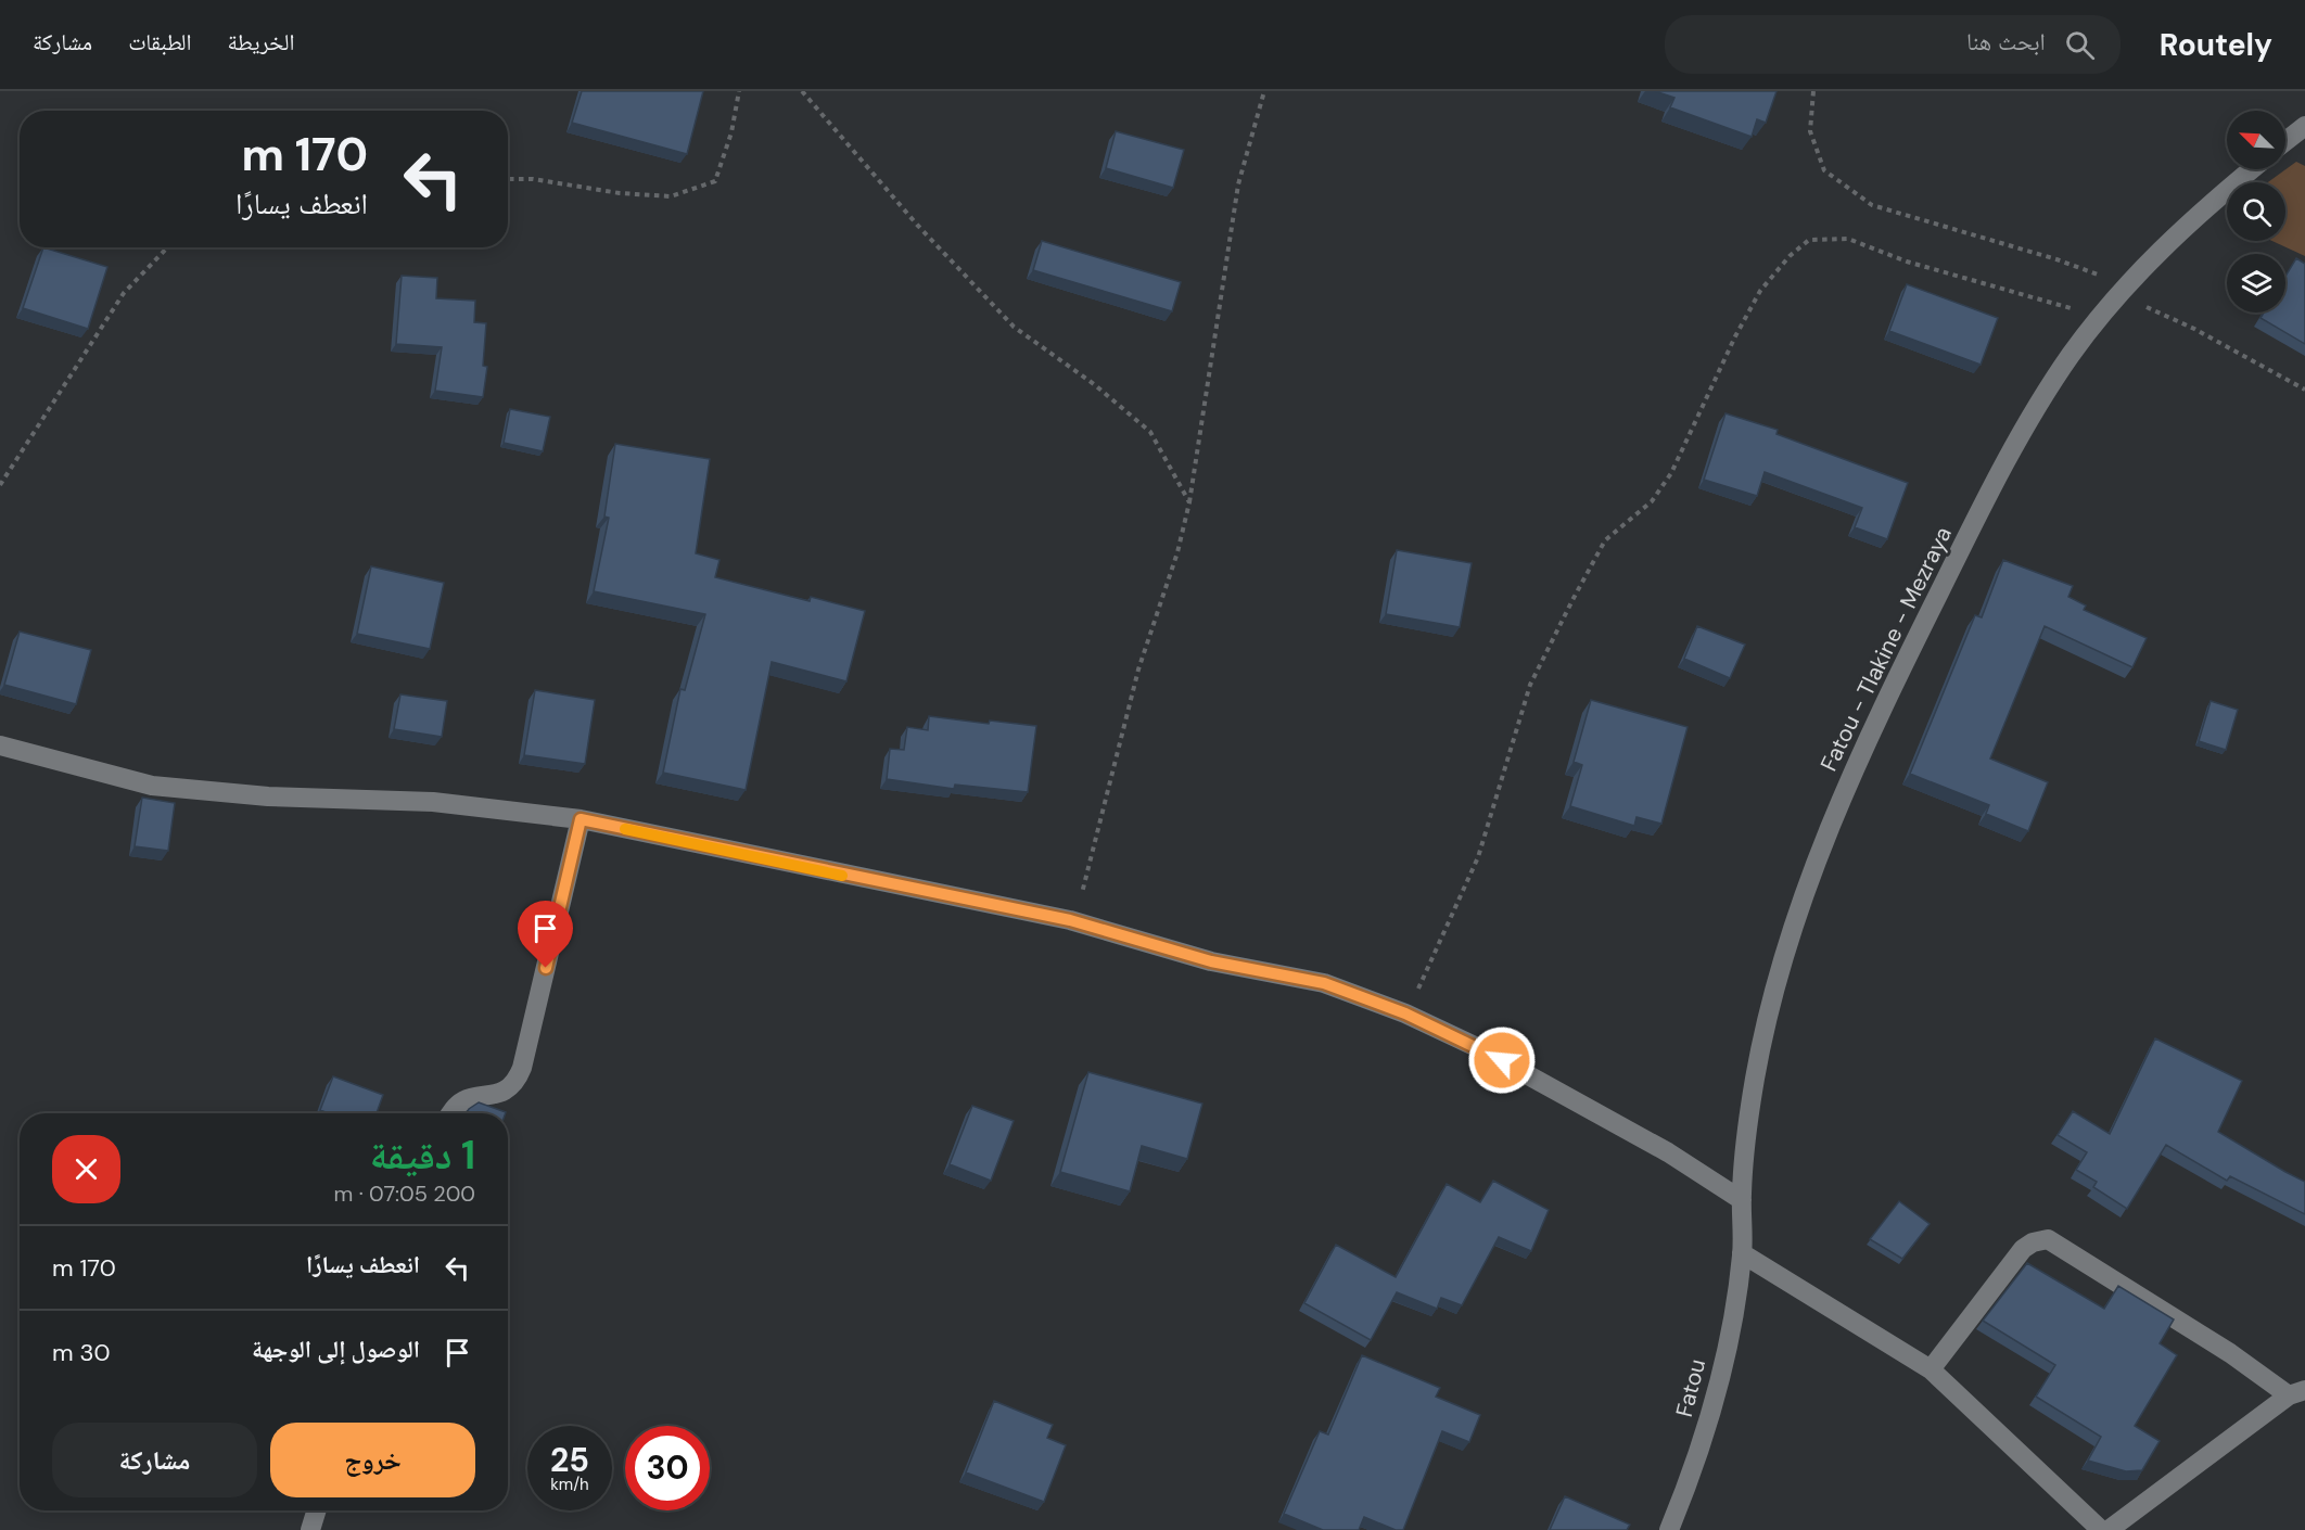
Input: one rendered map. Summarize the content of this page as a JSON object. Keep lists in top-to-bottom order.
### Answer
{
  "streets": {
    "street": ["Fatou - Tlakine - Mezraya", "Fatou"]
  },
  "crossings": [
    ["Fatou - Tlakine - Mezraya", "Fatou"]
  ],
  "north": "top left",
  "page": {
    "header": "Routely",
    "search": "ابحث هنا",
    "nav": ["الخريطة", "الطبقات", "مشاركة"],
    "turn": ["170 m", "انعطف يسارًا"],
    "heading": ["1 دقيقة", "200 m · 07:05"],
    "list": [
      {
        "name": "انعطف يسارًا",
        "value": "170 m"
      },
      {
        "name": "الوصول إلى الوجهة",
        "value": "30 m"
      }
    ],
    "buttons": ["خروج", "مشاركة"],
    "speed": "25 km/h",
    "limit": "30"
  }
}
